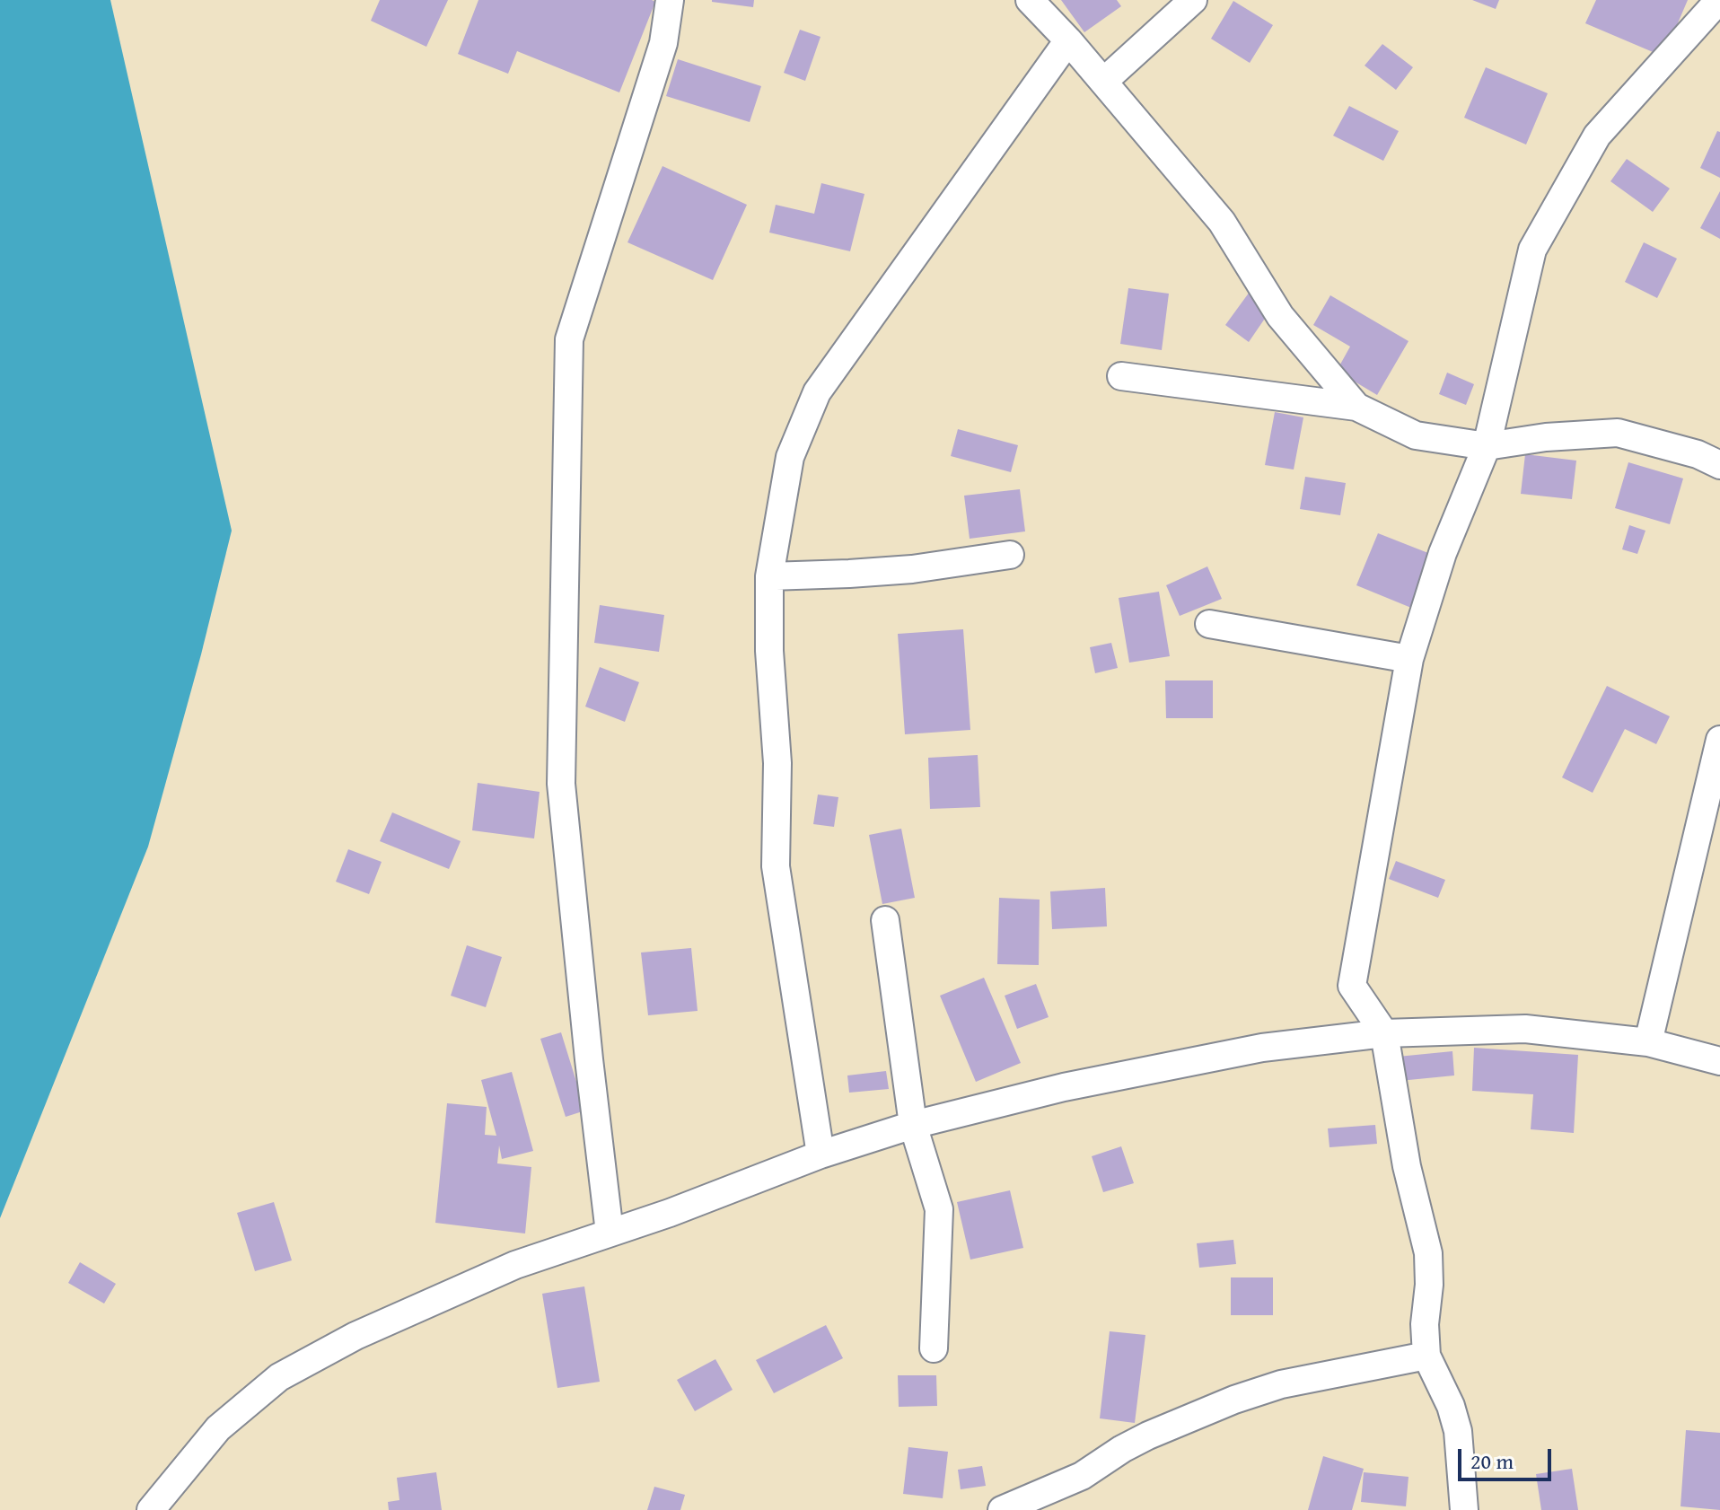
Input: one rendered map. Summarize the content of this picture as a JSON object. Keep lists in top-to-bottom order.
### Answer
{
  "scale_bar": "20 m"
}
